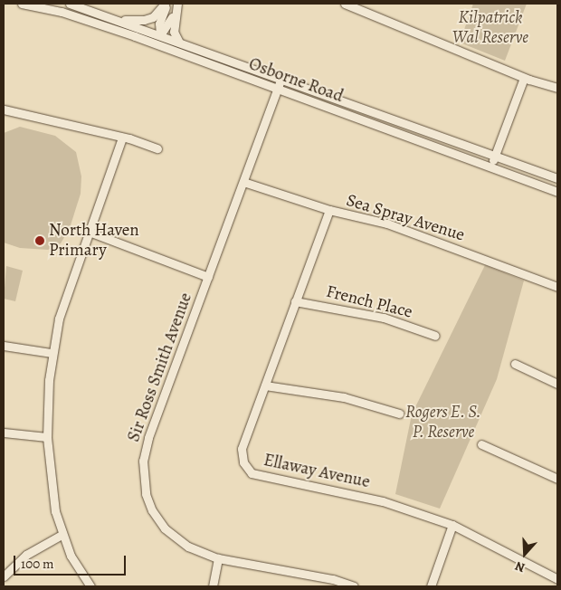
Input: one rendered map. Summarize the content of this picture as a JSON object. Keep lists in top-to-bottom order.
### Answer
{
  "streets": {
    "street": [
      "Osborne Road",
      "Sea Spray Avenue",
      "French Place",
      "Sir Ross Smith Avenue",
      "Ellaway Avenue"
    ]
  },
  "crossings": [
    ["Osborne Road", "Sir Ross Smith Avenue"],
    ["Sea Spray Avenue", "Sir Ross Smith Avenue"],
    ["Sea Spray Avenue", "Ellaway Avenue"],
    ["French Place", "Ellaway Avenue"]
  ],
  "parks": ["Kilpatrick Wal Reserve", "Rogers E. S. P. Reserve"],
  "places": ["North Haven Primary"],
  "scale_bar": "100 m",
  "north": "bottom"
}
